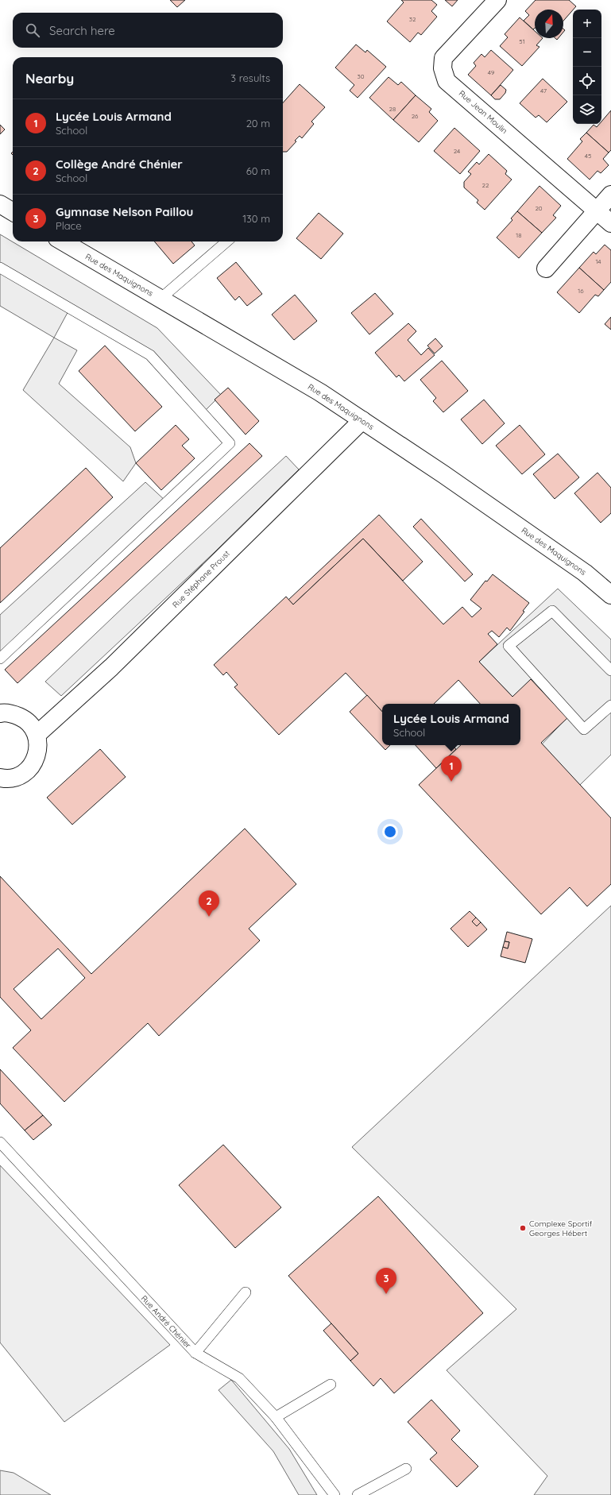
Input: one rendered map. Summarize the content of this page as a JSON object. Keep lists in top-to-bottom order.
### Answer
{
  "streets": {
    "street": ["Rue Jean Moulin", "Rue des Maquignons", "Rue Stéphane Proust"],
    "lane": ["Rue André Chénier"]
  },
  "crossings": [
    ["Rue des Maquignons", "Rue Stéphane Proust"]
  ],
  "places": ["Complexe Sportif Georges Hébert"],
  "house_numbers": [
    "32",
    "51",
    "49",
    "30",
    "47",
    "28",
    "26",
    "24",
    "45",
    "22",
    "20",
    "18",
    "14",
    "16"
  ],
  "north": "top",
  "page": {
    "map_buttons": ["+", "−"],
    "search": "Search here",
    "heading": ["Nearby", "3 results"],
    "list": [
      {
        "mark": "1",
        "name": "Lycée Louis Armand",
        "note": "School",
        "value": "20 m"
      },
      {
        "mark": "2",
        "name": "Collège André Chénier",
        "note": "School",
        "value": "60 m"
      },
      {
        "mark": "3",
        "name": "Gymnase Nelson Paillou",
        "note": "Place",
        "value": "130 m"
      }
    ],
    "popup": ["Lycée Louis Armand", "School"],
    "pins": ["1", "2", "3"]
  }
}
